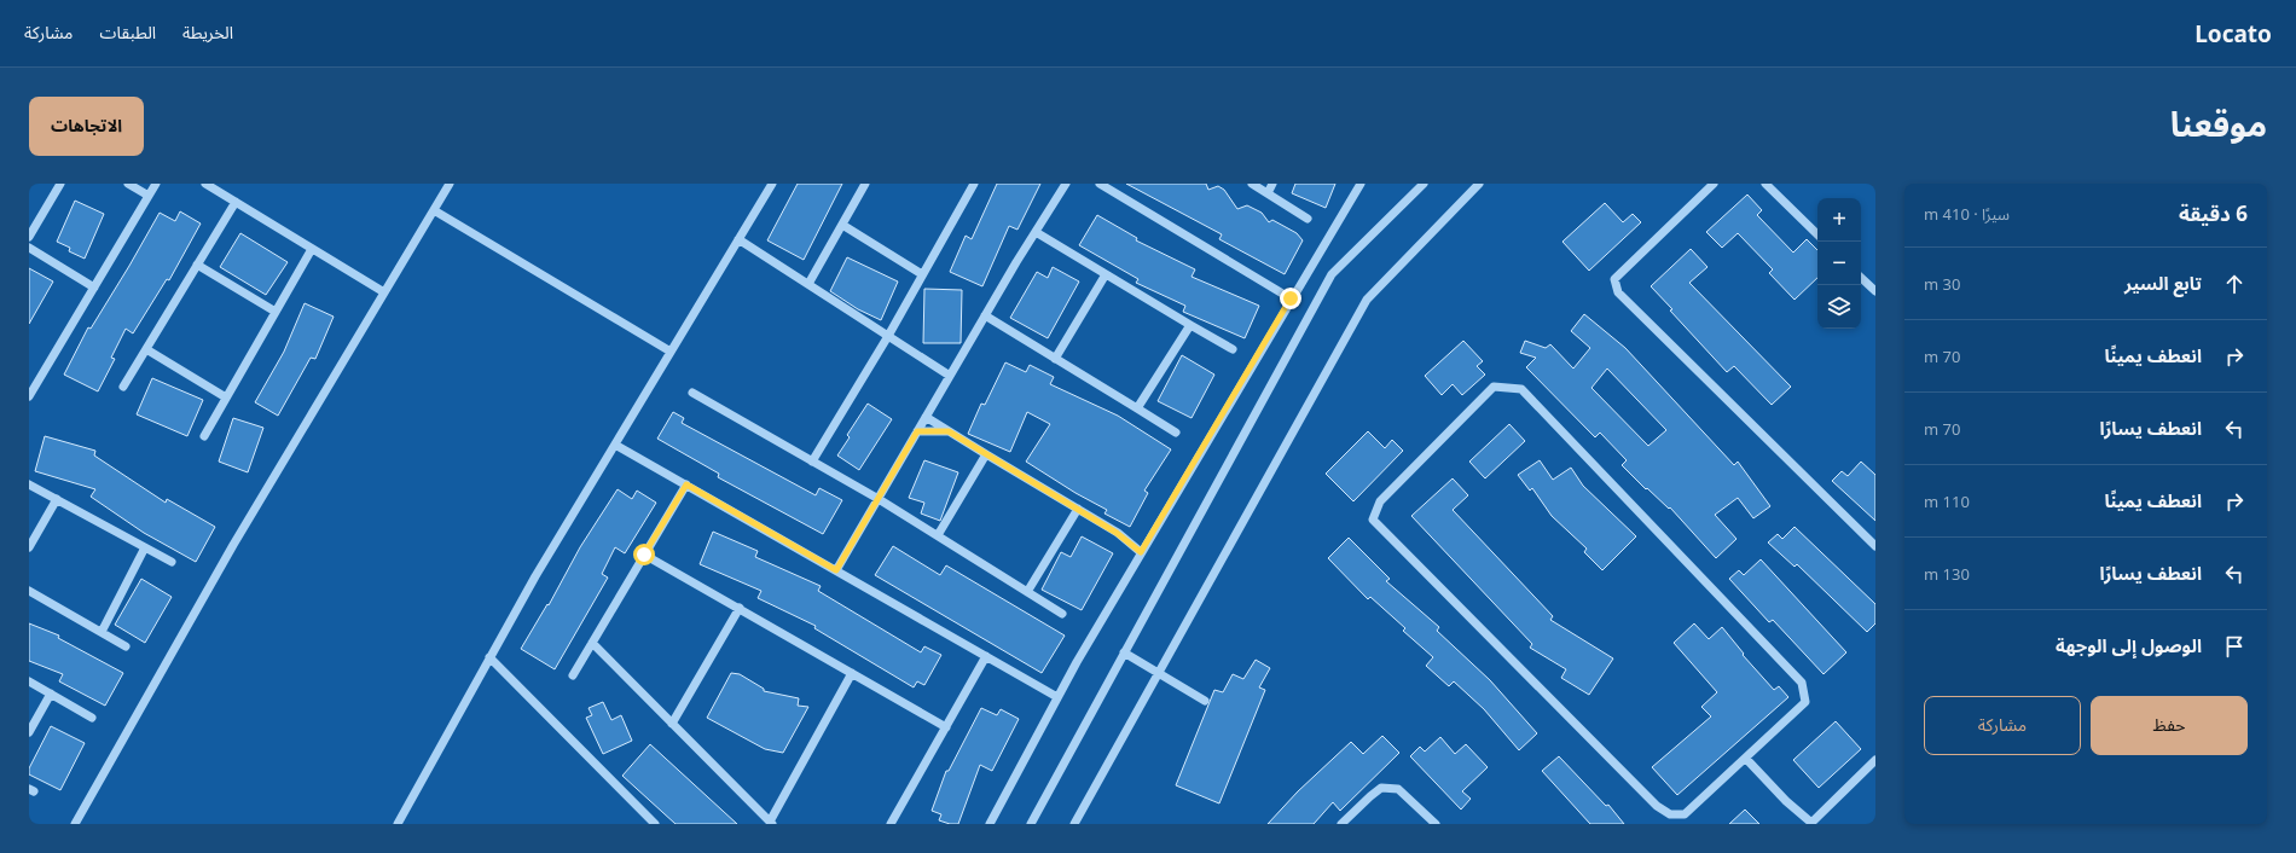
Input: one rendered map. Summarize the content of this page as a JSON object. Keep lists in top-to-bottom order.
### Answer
{
  "page": {
    "header": "Locato",
    "nav": ["الخريطة", "الطبقات", "مشاركة"],
    "title": "موقعنا",
    "buttons": [
      "الاتجاهات",
      ["حفظ", "مشاركة"]
    ],
    "heading": ["6 دقيقة", "سيرًا · 410 m"],
    "map_buttons": ["+", "−"],
    "list": [
      ["تابع السير", "30 m"],
      ["انعطف يمينًا", "70 m"],
      ["انعطف يسارًا", "70 m"],
      ["انعطف يمينًا", "110 m"],
      ["انعطف يسارًا", "130 m"],
      "الوصول إلى الوجهة"
    ]
  }
}
